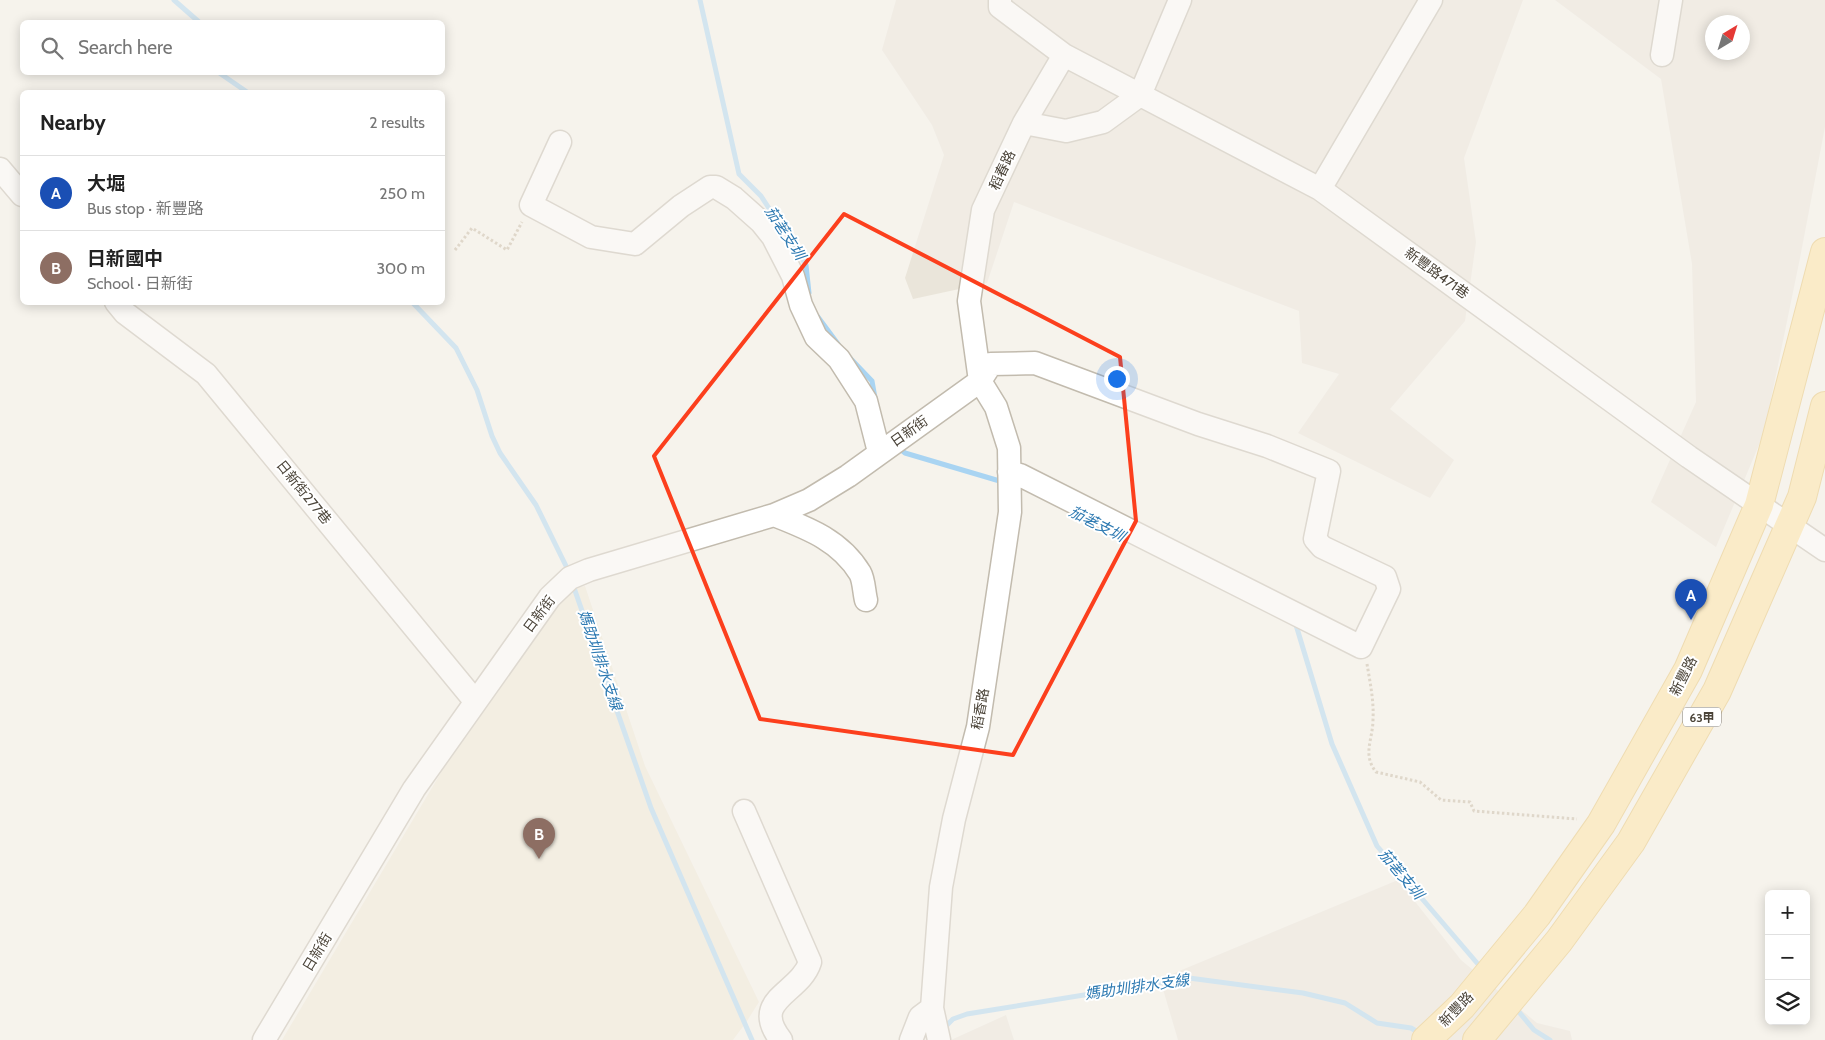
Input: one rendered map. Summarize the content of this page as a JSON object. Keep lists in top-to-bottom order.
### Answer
{
  "streets": {
    "main road": ["新豐路", "63甲"],
    "street": [
      "稻春路",
      "新豐路471巷",
      "日新街",
      "日新街277巷",
      "稻香路"
    ]
  },
  "crossings": [
    ["稻春路", "新豐路471巷"],
    ["稻春路", "日新街"],
    ["稻春路", "稻香路"],
    ["新豐路471巷", "新豐路"],
    ["新豐路471巷", "63甲"],
    ["日新街", "日新街277巷"],
    ["日新街", "稻香路"]
  ],
  "water": ["茄荖支圳", "媽助圳排水支線"],
  "north": "top right",
  "page": {
    "search": "Search here",
    "heading": ["Nearby", "2 results"],
    "list": [
      {
        "mark": "A",
        "name": "大堀",
        "note": "Bus stop · 新豐路",
        "value": "250 m"
      },
      {
        "mark": "B",
        "name": "日新國中",
        "note": "School · 日新街",
        "value": "300 m"
      }
    ],
    "pins": ["A", "B"],
    "map_buttons": ["+", "−"]
  }
}
